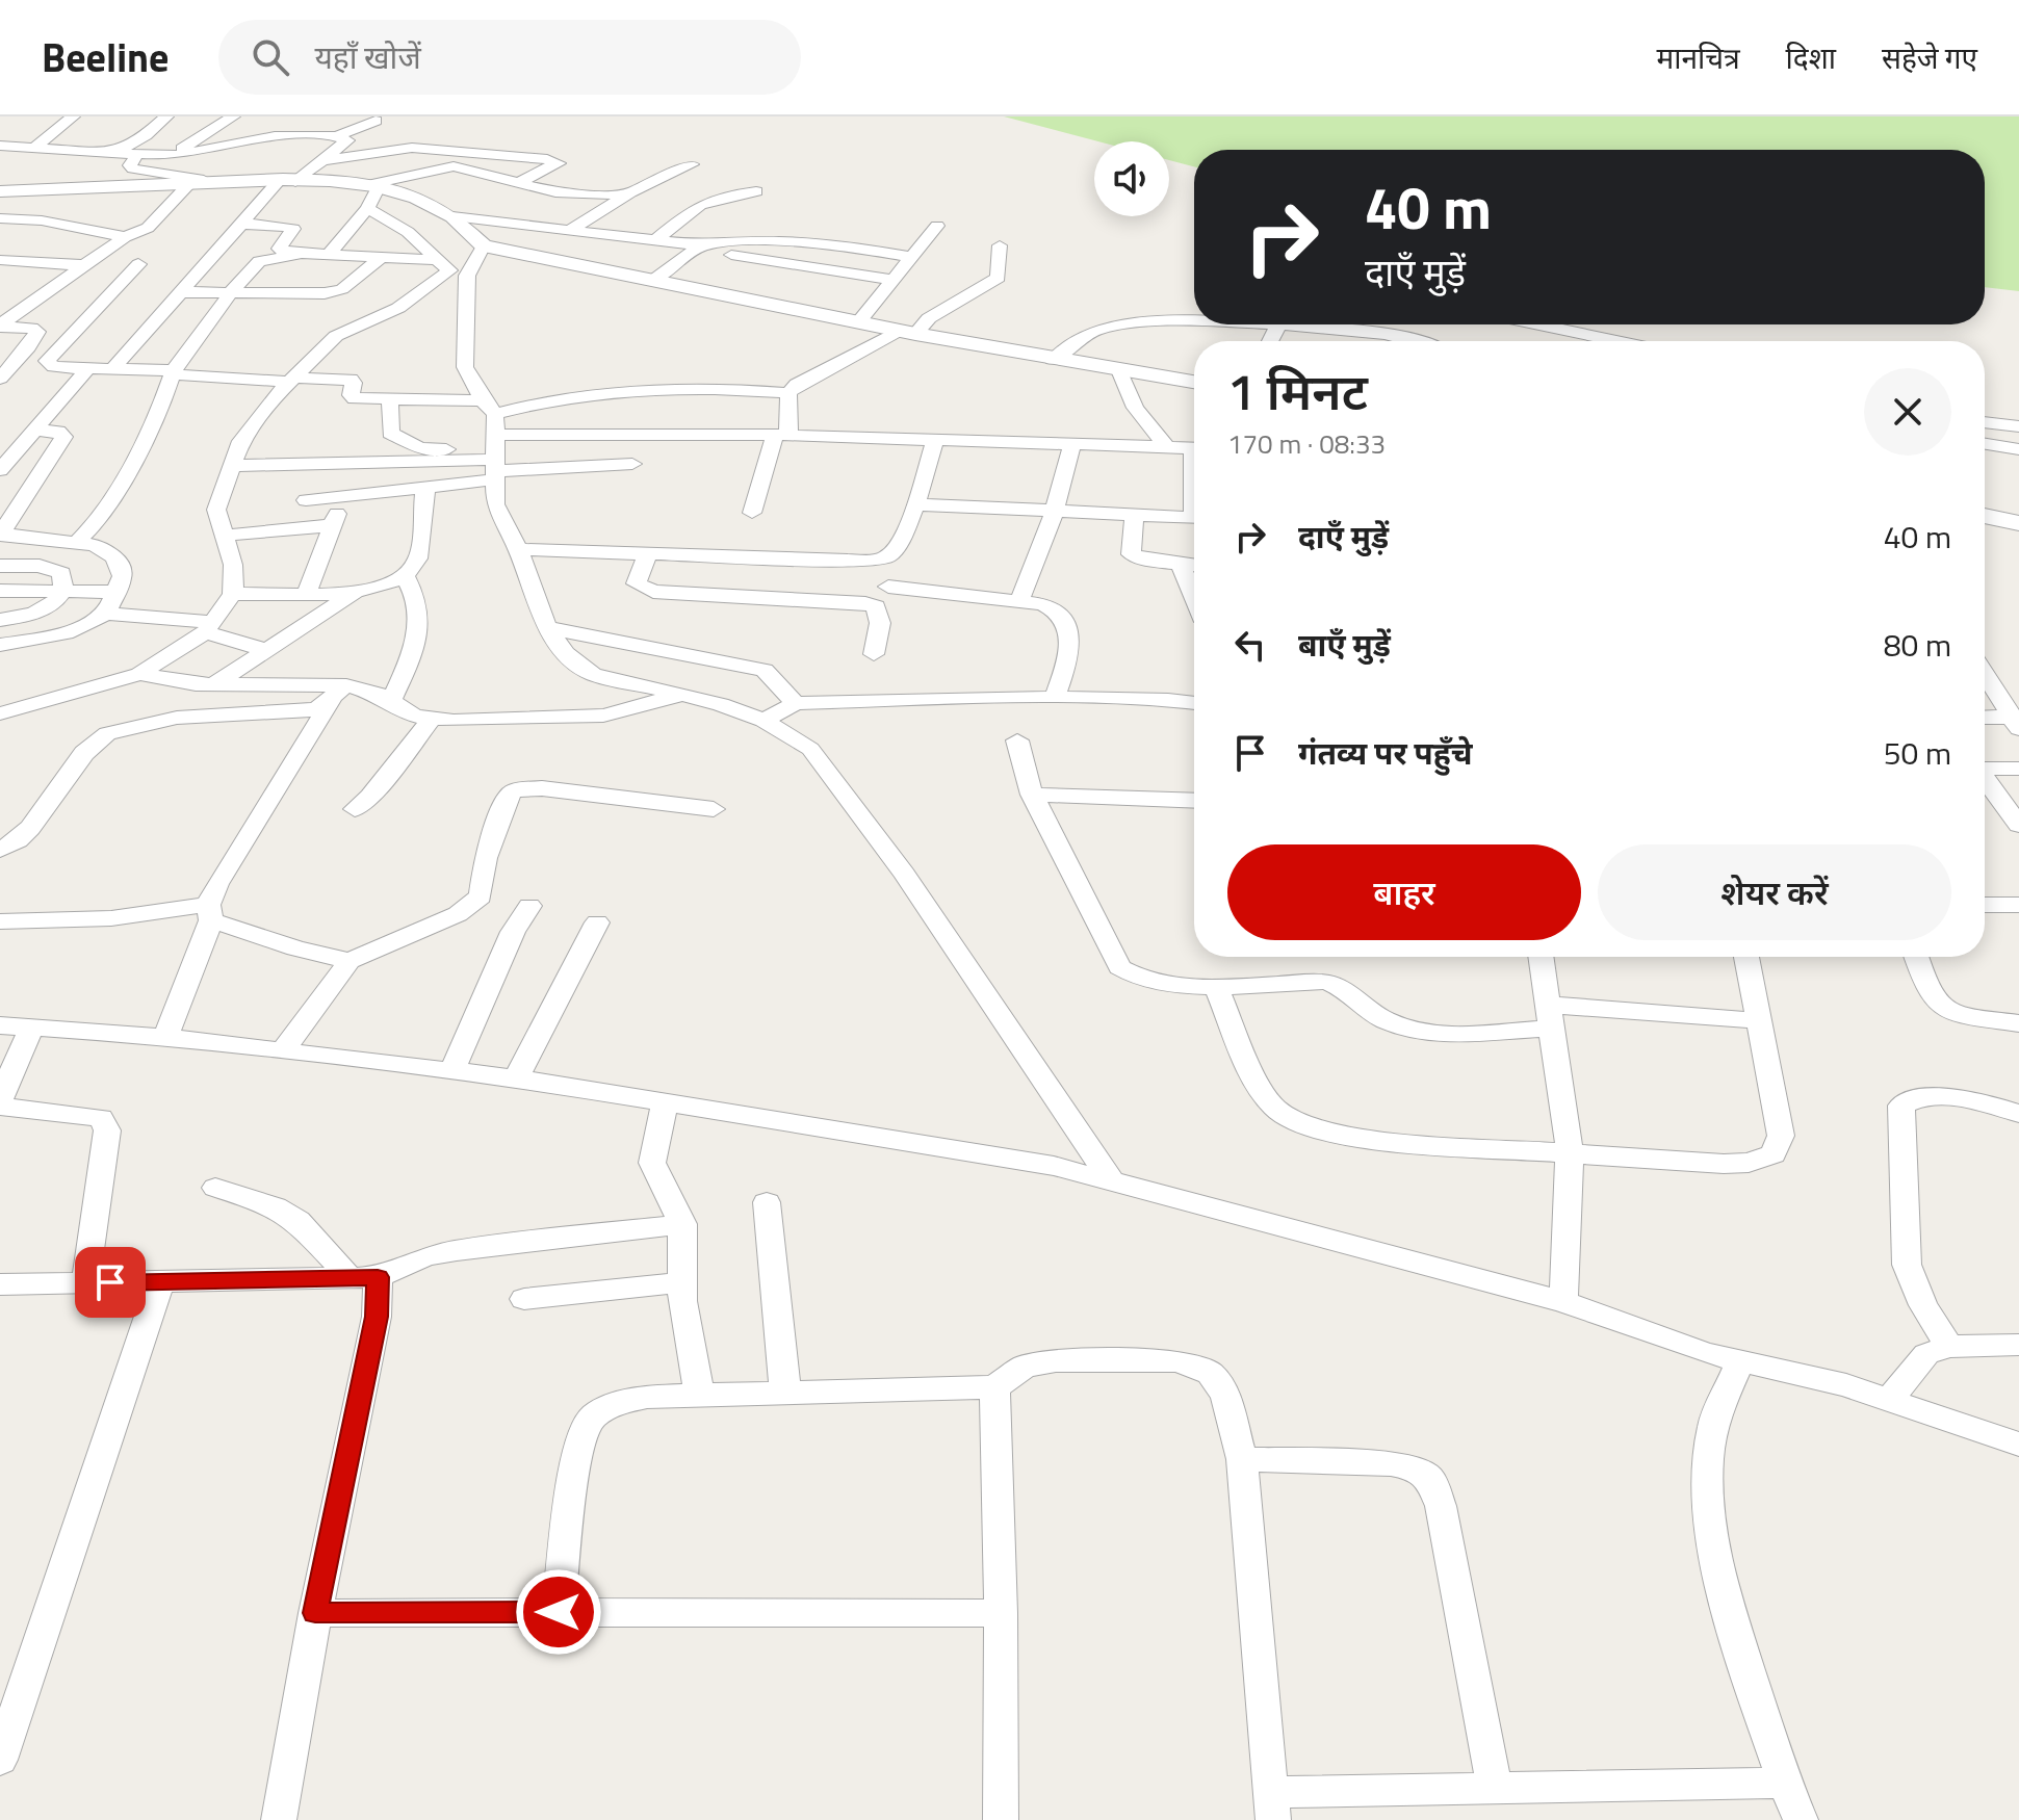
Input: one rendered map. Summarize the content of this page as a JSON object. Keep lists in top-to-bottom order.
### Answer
{
  "page": {
    "header": "Beeline",
    "search": "यहाँ खोजें",
    "nav": ["मानचित्र", "दिशा", "सहेजे गए"],
    "turn": ["40 m", "दाएँ मुड़ें"],
    "heading": ["1 मिनट", "170 m · 08:33"],
    "list": [
      {
        "name": "दाएँ मुड़ें",
        "value": "40 m"
      },
      {
        "name": "बाएँ मुड़ें",
        "value": "80 m"
      },
      {
        "name": "गंतव्य पर पहुँचे",
        "value": "50 m"
      }
    ],
    "buttons": ["बाहर", "शेयर करें"]
  }
}
